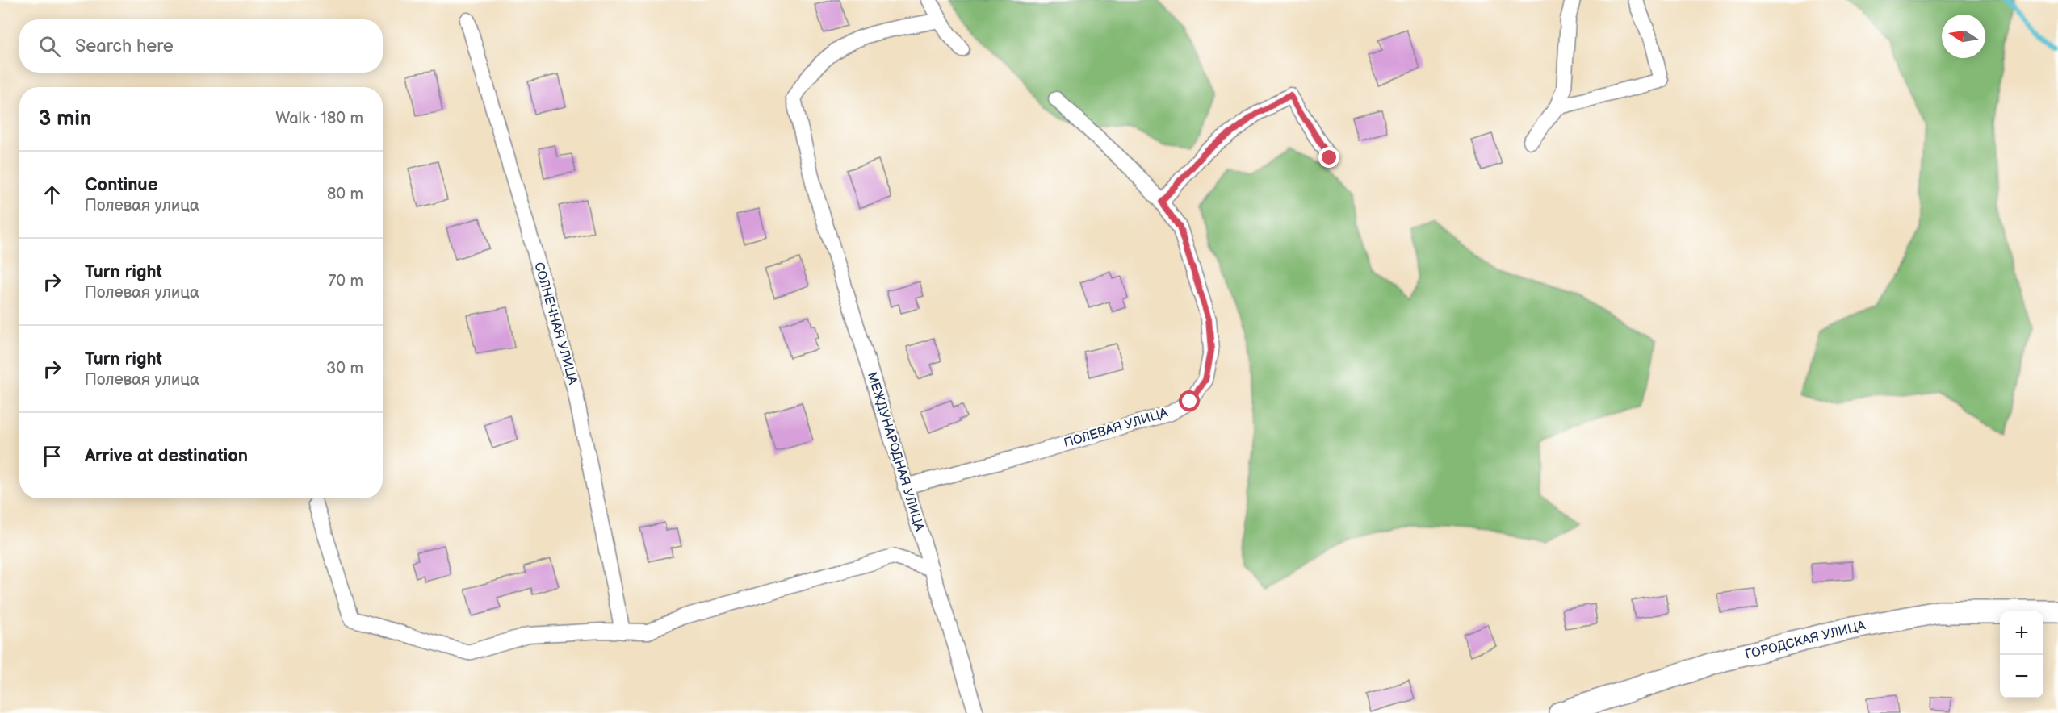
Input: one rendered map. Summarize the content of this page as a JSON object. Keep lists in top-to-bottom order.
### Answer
{
  "streets": {
    "main road": ["ГОРОДСКАЯ УЛИЦА"],
    "street": ["СОЛНЕЧНАЯ УЛИЦА", "ПОЛЕВАЯ УЛИЦА", "МЕЖДУНАРОДНАЯ УЛИЦА"]
  },
  "crossings": [
    ["ПОЛЕВАЯ УЛИЦА", "МЕЖДУНАРОДНАЯ УЛИЦА"]
  ],
  "north": "left",
  "page": {
    "search": "Search here",
    "heading": ["3 min", "Walk · 180 m"],
    "list": [
      ["Continue", "Полевая улица", "80 m"],
      ["Turn right", "Полевая улица", "70 m"],
      ["Turn right", "Полевая улица", "30 m"],
      "Arrive at destination"
    ],
    "map_buttons": ["+", "−"]
  }
}
